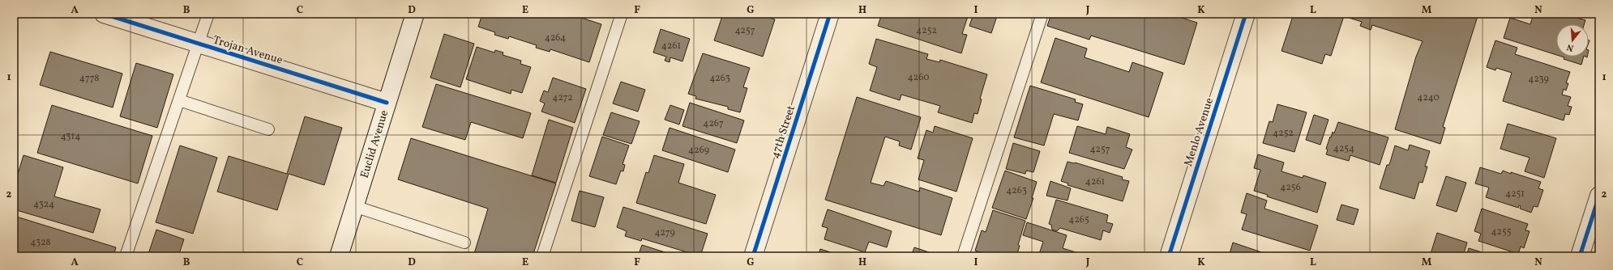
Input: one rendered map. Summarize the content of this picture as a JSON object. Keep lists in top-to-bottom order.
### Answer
{
  "streets": {
    "street": [
      "Trojan Avenue",
      "47th Street",
      "Menlo Avenue",
      "Euclid Avenue"
    ]
  },
  "crossings": [
    ["Trojan Avenue", "Euclid Avenue"]
  ],
  "house_numbers": [
    "4257",
    "4252",
    "4264",
    "4261",
    "4260",
    "4778",
    "4263",
    "4239",
    "4272",
    "4240",
    "4267",
    "4252",
    "4314",
    "4254",
    "4257",
    "4269",
    "4261",
    "4256",
    "4263",
    "4251",
    "4324",
    "4265",
    "4255",
    "4279",
    "4328"
  ],
  "north": "bottom",
  "grid": {
    "columns": [
      "A",
      "B",
      "C",
      "D",
      "E",
      "F",
      "G",
      "H",
      "I",
      "J",
      "K",
      "L",
      "M",
      "N"
    ],
    "rows": ["1", "2"]
  }
}
